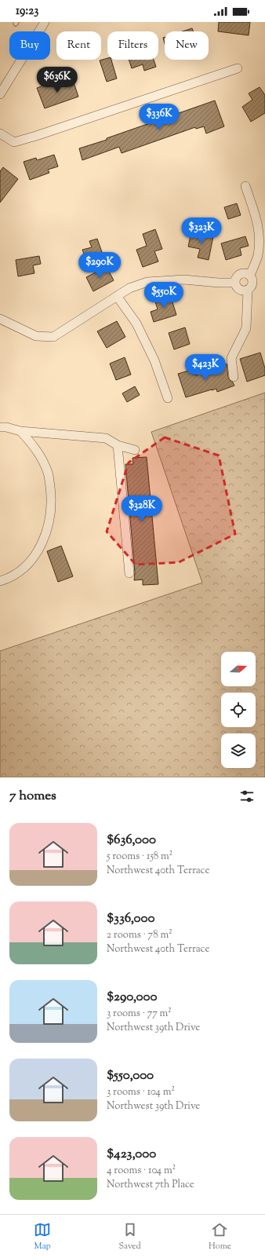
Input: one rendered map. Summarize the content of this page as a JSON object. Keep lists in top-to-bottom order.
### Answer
{
  "north": "right",
  "page": {
    "status": "19:23",
    "chip": [
      "Buy",
      "Rent",
      "Filters",
      "New"
    ],
    "price": [
      "$636K",
      "$336K",
      "$323K",
      "$290K",
      "$550K",
      "$423K",
      "$328K"
    ],
    "heading": "7 homes",
    "list": [
      {
        "name": "$636,000",
        "note": "5 rooms · 158 m² · Northwest 40th Terrace"
      },
      {
        "name": "$336,000",
        "note": "2 rooms · 78 m² · Northwest 40th Terrace"
      },
      {
        "name": "$290,000",
        "note": "3 rooms · 77 m² · Northwest 39th Drive"
      },
      {
        "name": "$550,000",
        "note": "3 rooms · 104 m² · Northwest 39th Drive"
      },
      {
        "name": "$423,000",
        "note": "4 rooms · 104 m² · Northwest 7th Place"
      }
    ],
    "tabs": ["Map", "Saved", "Home"]
  }
}
